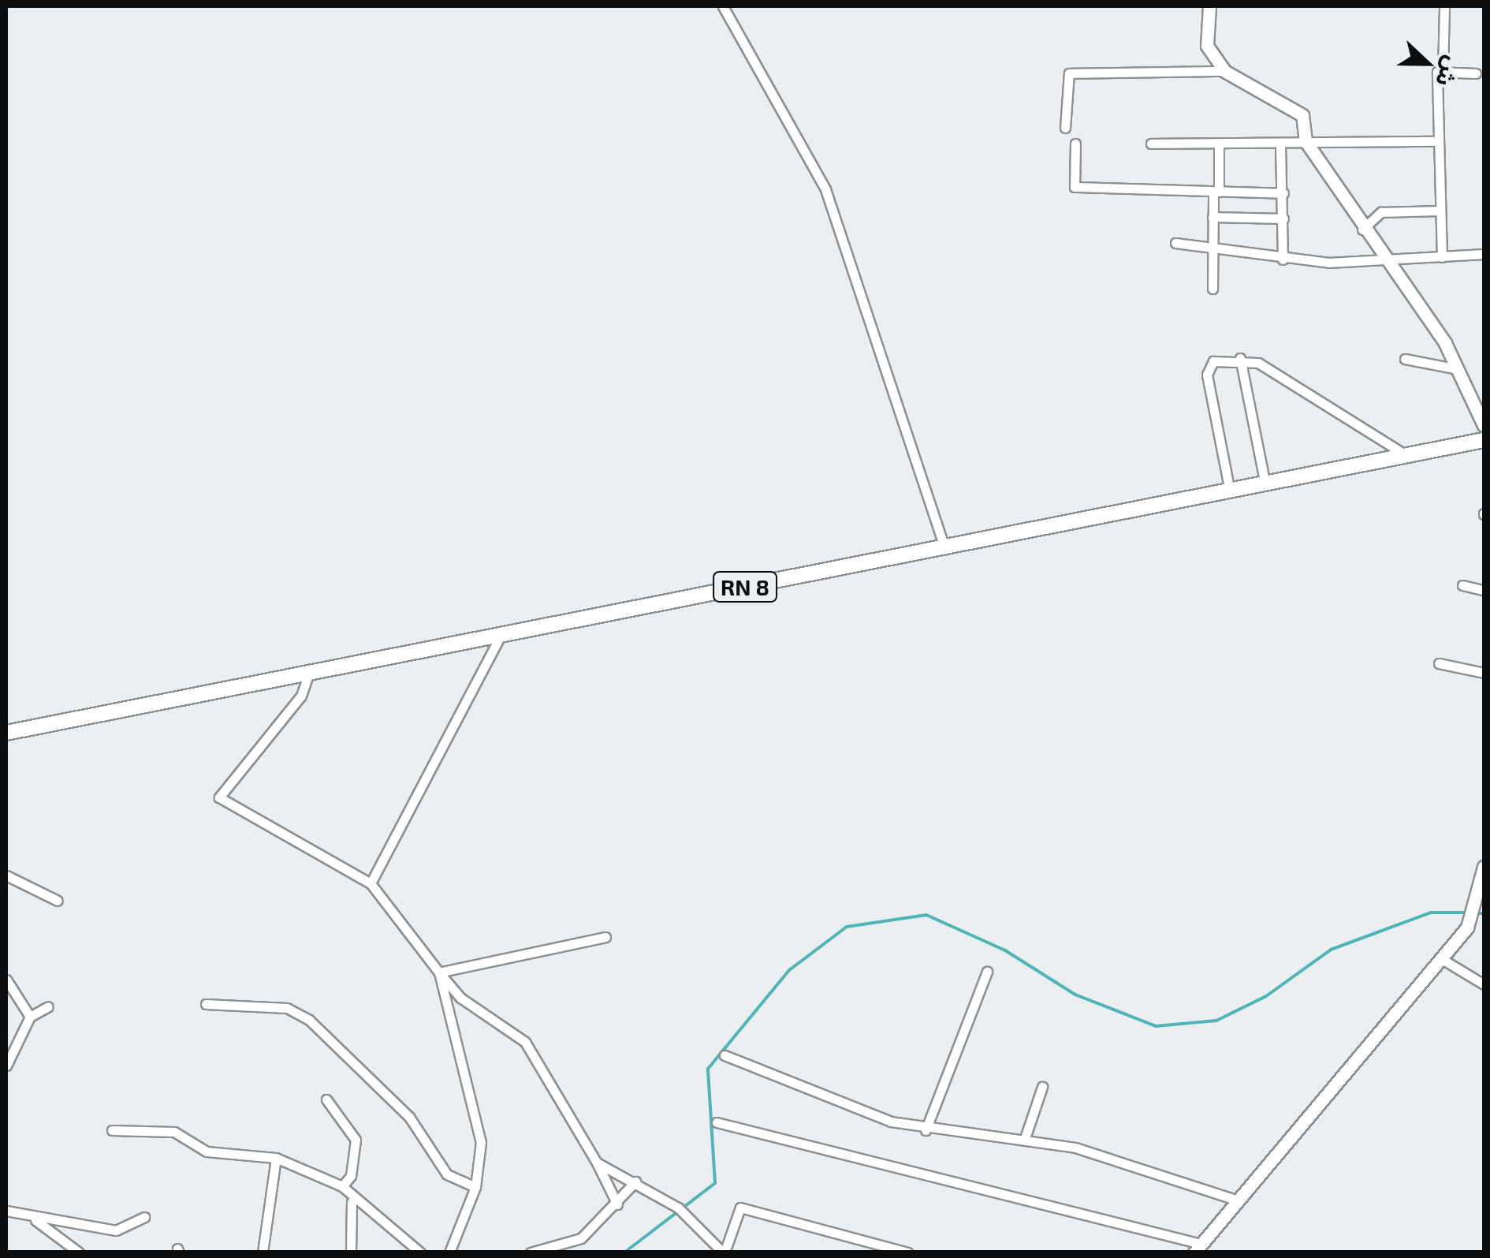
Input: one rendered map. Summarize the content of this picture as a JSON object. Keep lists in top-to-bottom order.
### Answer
{
  "streets": {
    "main road": ["RN 8"]
  },
  "north": "right"
}
